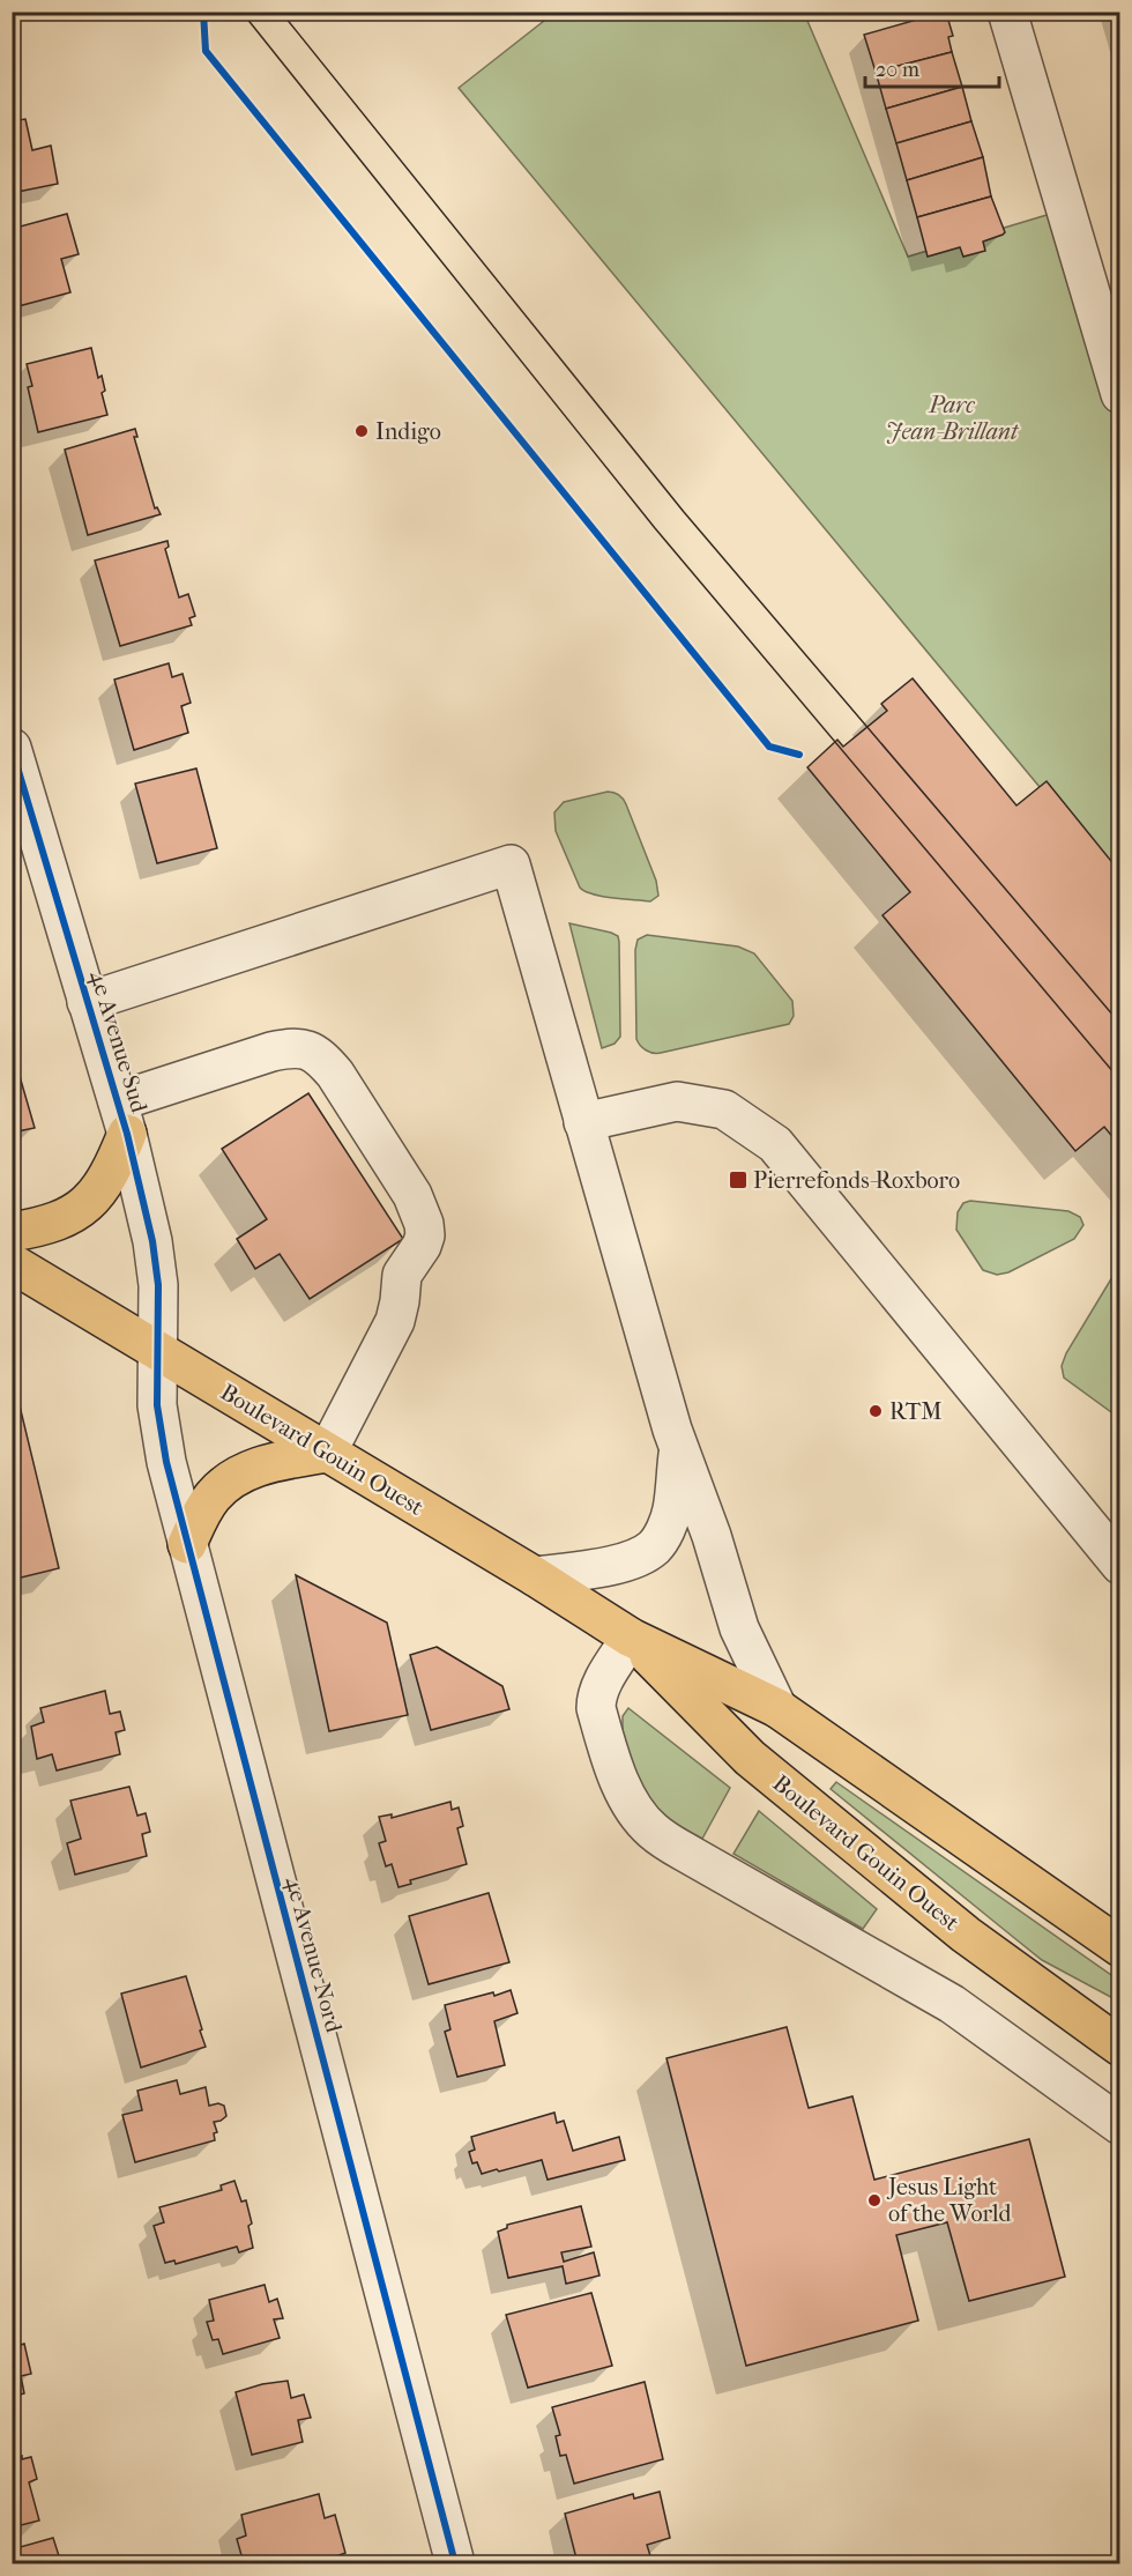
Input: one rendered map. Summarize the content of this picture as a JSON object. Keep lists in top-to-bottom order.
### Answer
{
  "streets": {
    "main road": ["Boulevard Gouin Ouest"],
    "street": ["4e Avenue Sud", "4e Avenue Nord"]
  },
  "crossings": [
    ["4e Avenue Sud", "Boulevard Gouin Ouest"],
    ["4e Avenue Sud", "4e Avenue Nord"],
    ["Boulevard Gouin Ouest", "4e Avenue Nord"]
  ],
  "parks": ["Parc Jean-Brillant"],
  "places": {
    "other": ["Indigo", "RTM", "Jesus Light of the World"],
    "transit": ["Pierrefonds-Roxboro"]
  },
  "scale_bar": "20 m"
}
